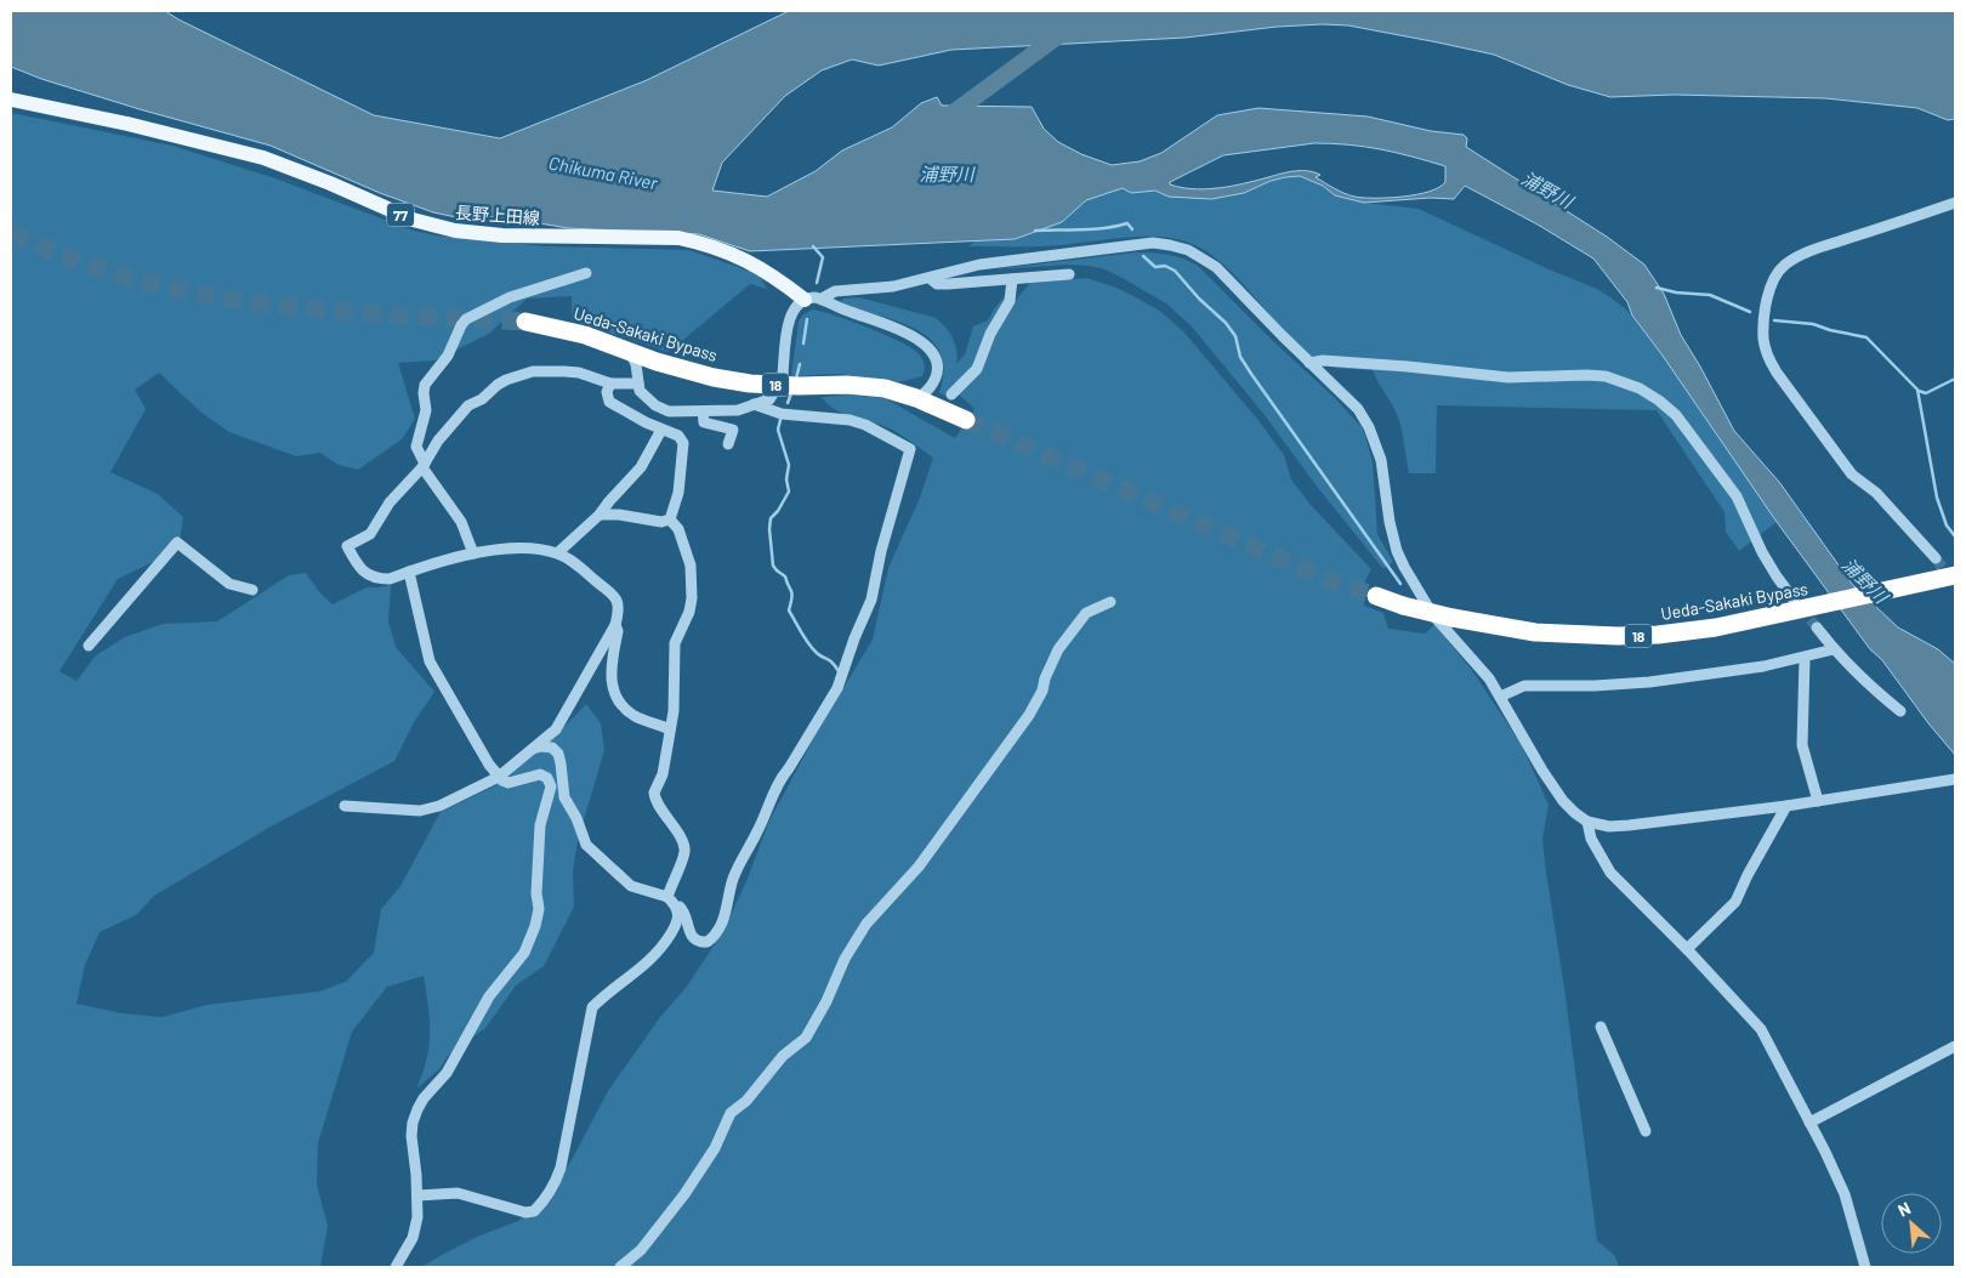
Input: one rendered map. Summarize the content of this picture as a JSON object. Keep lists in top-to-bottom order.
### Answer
{
  "streets": {
    "highway": ["Ueda-Sakaki Bypass", "18"],
    "main road": ["77", "長野上田線"]
  },
  "water": ["Chikuma River", "浦野川"],
  "north": "top left"
}
